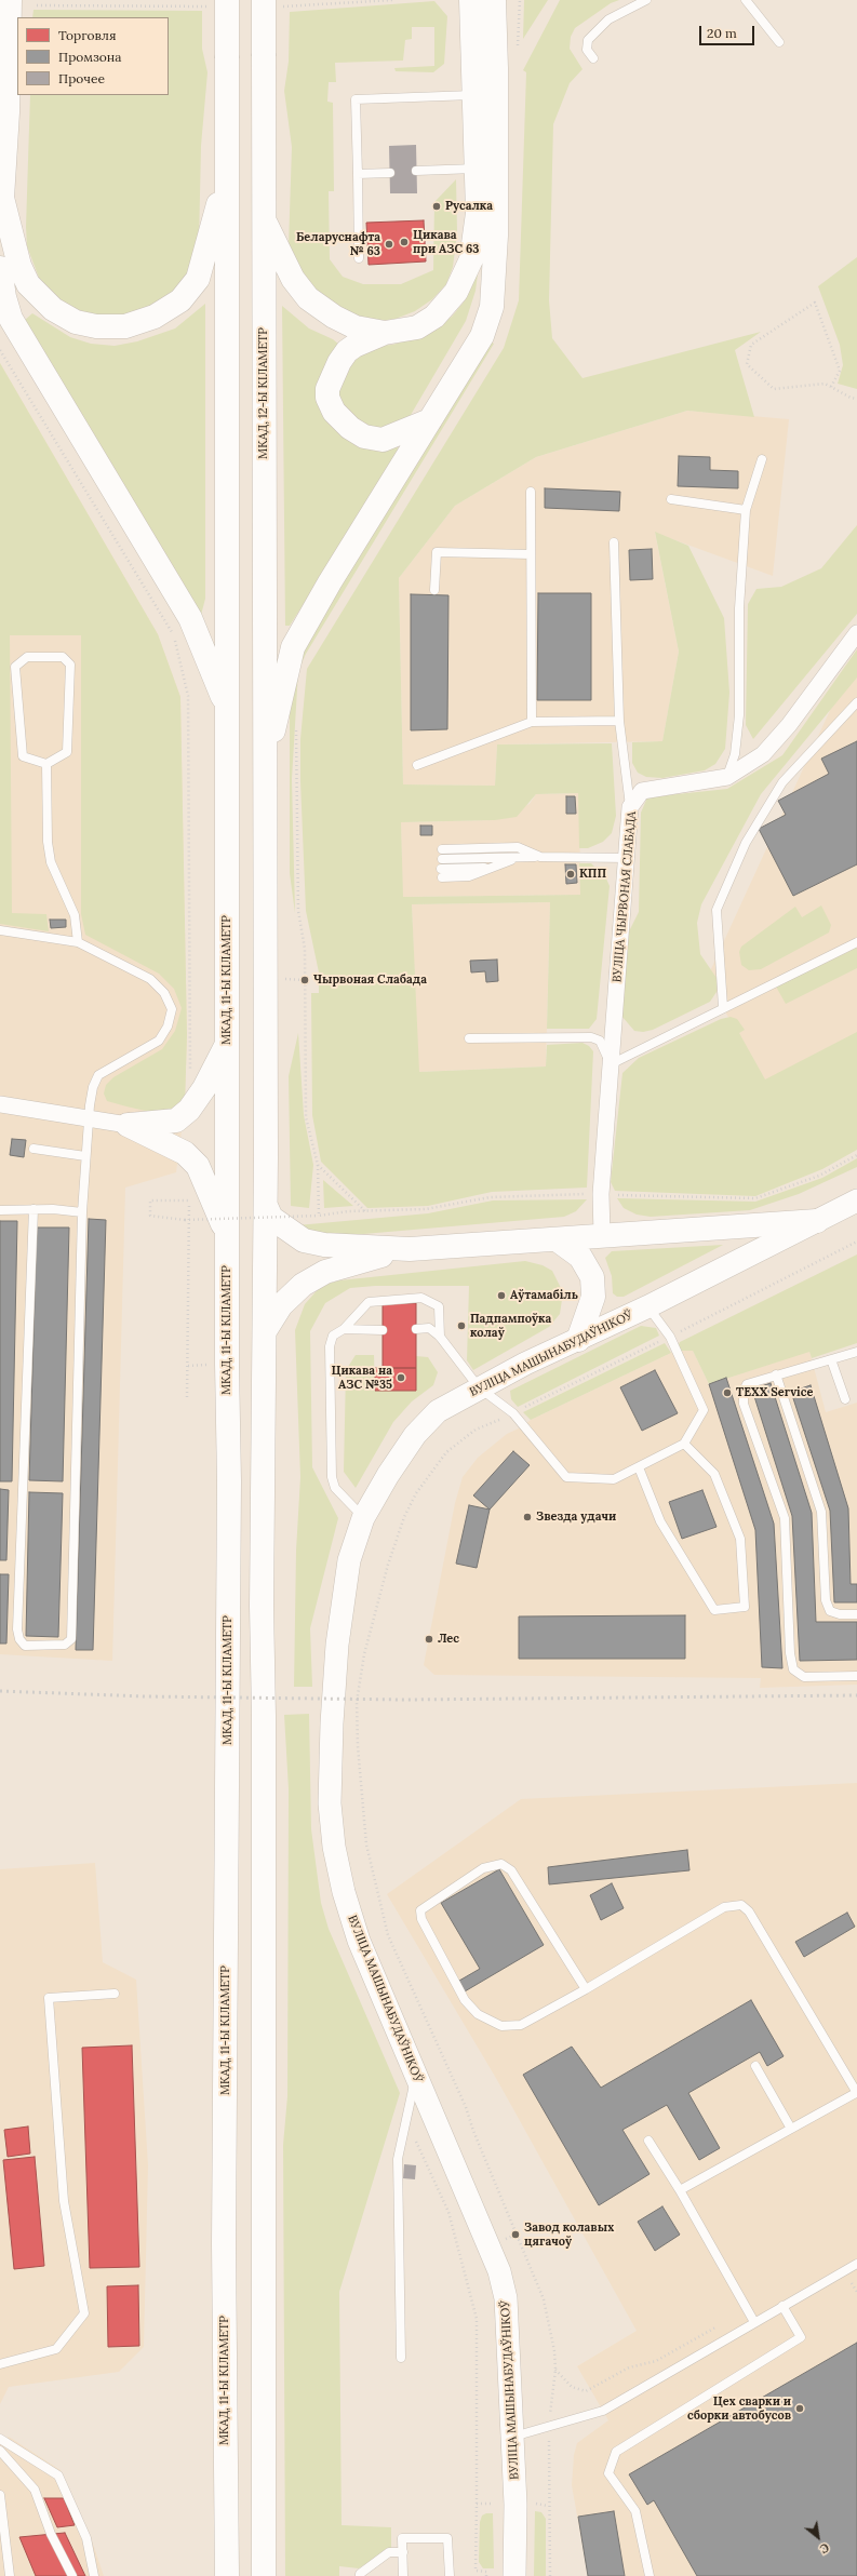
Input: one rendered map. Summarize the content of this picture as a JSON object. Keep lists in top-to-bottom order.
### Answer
{
  "streets": {
    "highway": ["МКАД, 12-Ы КІЛАМЕТР", "МКАД, 11-Ы КІЛАМЕТР"],
    "main road": ["ВУЛІЦА МАШЫНАБУДАЎНІКОЎ"],
    "street": ["ВУЛІЦА ЧЫРВОНАЯ СЛАБАДА"]
  },
  "places": [
    "Русалка",
    "Цикава при АЗС 63",
    "Беларуснафта № 63",
    "КПП",
    "Чырвоная Слабада",
    "Аўтамабіль",
    "Падпампоўка колаў",
    "Цикава на АЗС №35",
    "TEXX Service",
    "Звезда удачи",
    "Лес",
    "Завод колавых цягачоў",
    "Цех сварки и сборки автобусов"
  ],
  "legend": ["Торговля", "Промзона", "Прочее"],
  "scale_bar": "20 m",
  "north": "bottom right"
}
